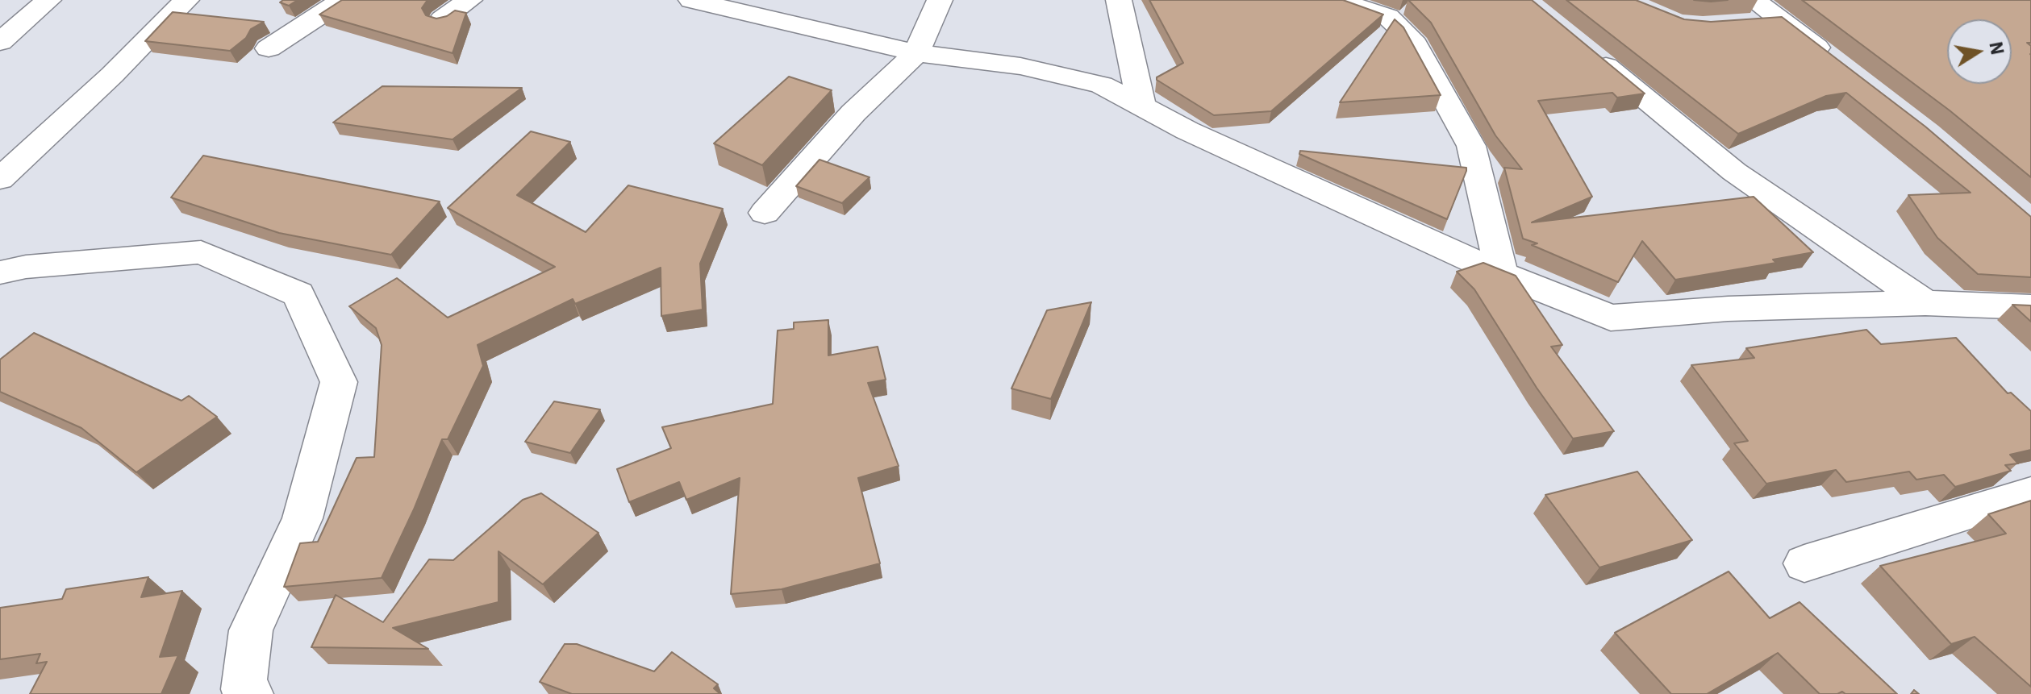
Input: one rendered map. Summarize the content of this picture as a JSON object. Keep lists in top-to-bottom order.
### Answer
{
  "north": "right"
}
